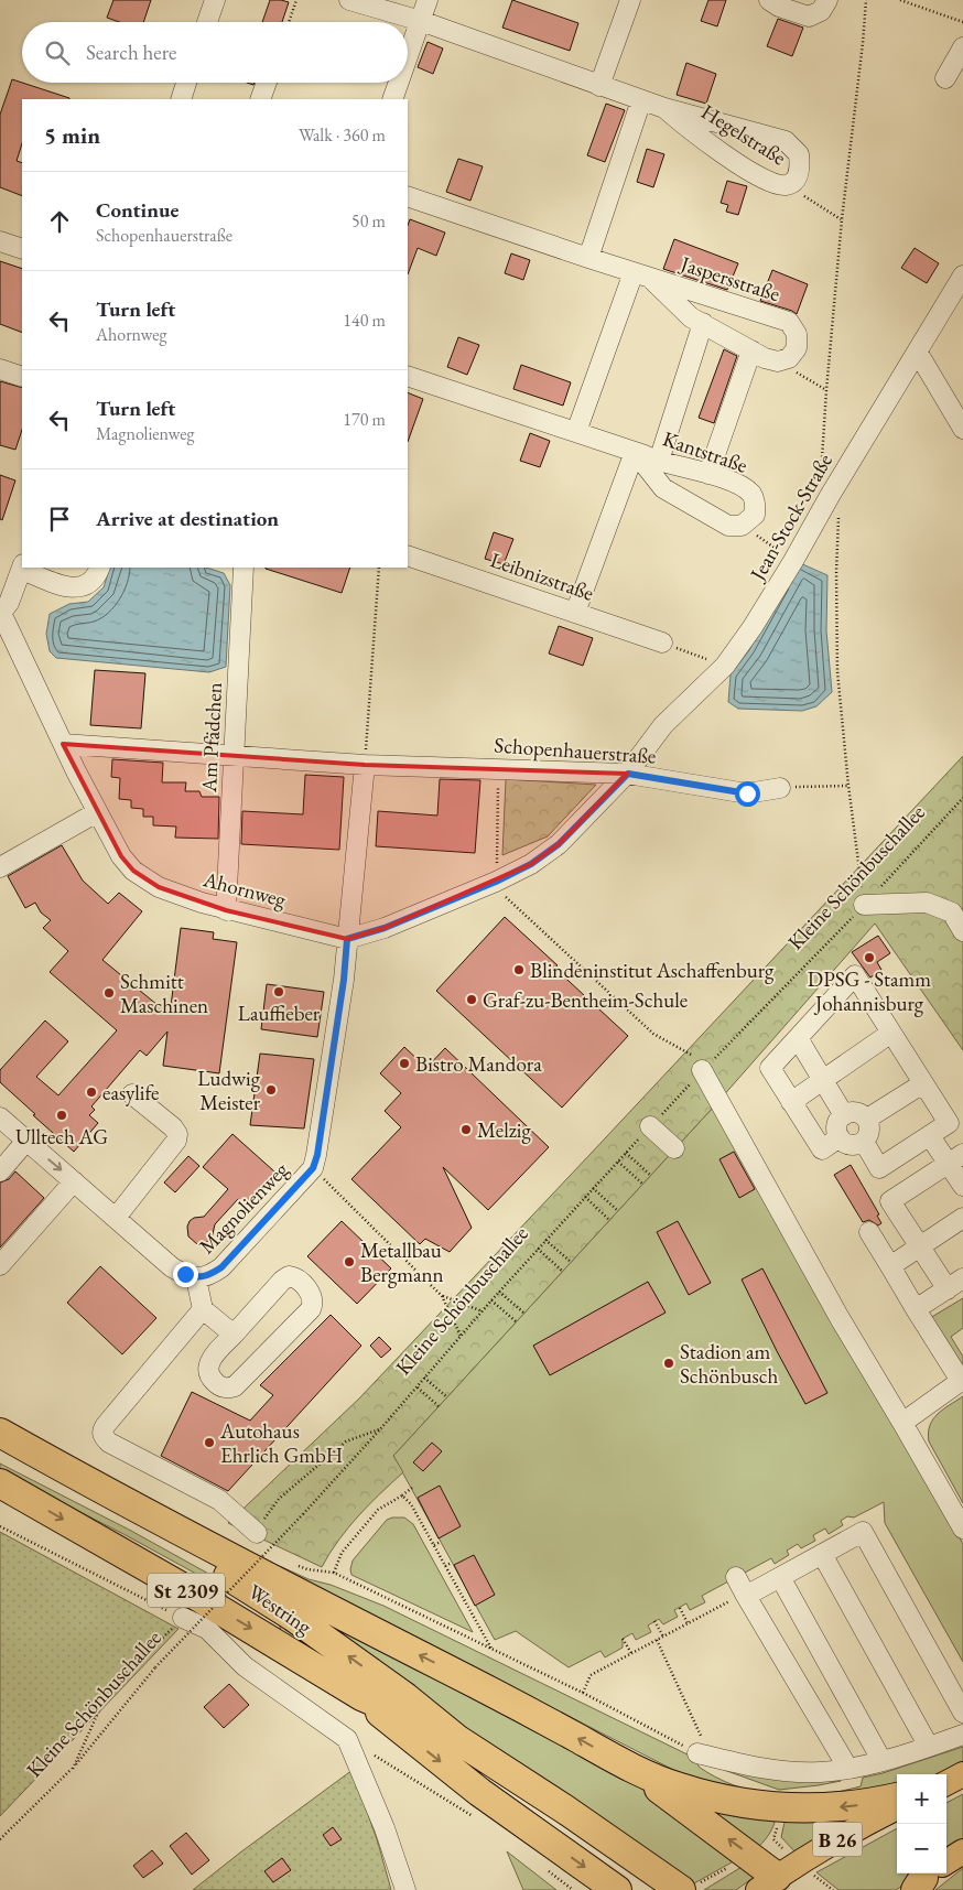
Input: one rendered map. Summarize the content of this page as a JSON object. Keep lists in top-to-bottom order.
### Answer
{
  "streets": {
    "highway": ["St 2309", "Westring"],
    "main road": ["B 26"],
    "street": [
      "Hegelstraße",
      "Jaspersstraße",
      "Kantstraße",
      "Jean-Stock-Straße",
      "Leibnizstraße",
      "Am Pfädchen",
      "Schopenhauerstraße",
      "Ahornweg",
      "Magnolienweg"
    ],
    "path": ["Kleine Schönbuschallee"]
  },
  "crossings": [
    ["Kantstraße", "Leibnizstraße"],
    ["Jean-Stock-Straße", "Schopenhauerstraße"],
    ["Jean-Stock-Straße", "Ahornweg"],
    ["Am Pfädchen", "Schopenhauerstraße"],
    ["Am Pfädchen", "Ahornweg"],
    ["Schopenhauerstraße", "Ahornweg"],
    ["Ahornweg", "Magnolienweg"]
  ],
  "places": [
    "DPSG - Stamm Johannisburg",
    "Blindeninstitut Aschaffenburg",
    "Lauffieber",
    "Schmitt Maschinen",
    "Graf-zu-Bentheim-Schule",
    "Bistro Mandora",
    "Ludwig Meister",
    "easylife",
    "Ulltech AG",
    "Melzig",
    "Metallbau Bergmann",
    "Stadion am Schönbusch",
    "Autohaus Ehrlich GmbH"
  ],
  "page": {
    "search": "Search here",
    "heading": ["5 min", "Walk · 360 m"],
    "list": [
      ["Continue", "Schopenhauerstraße", "50 m"],
      ["Turn left", "Ahornweg", "140 m"],
      ["Turn left", "Magnolienweg", "170 m"],
      "Arrive at destination"
    ],
    "map_buttons": ["+", "−"]
  }
}
